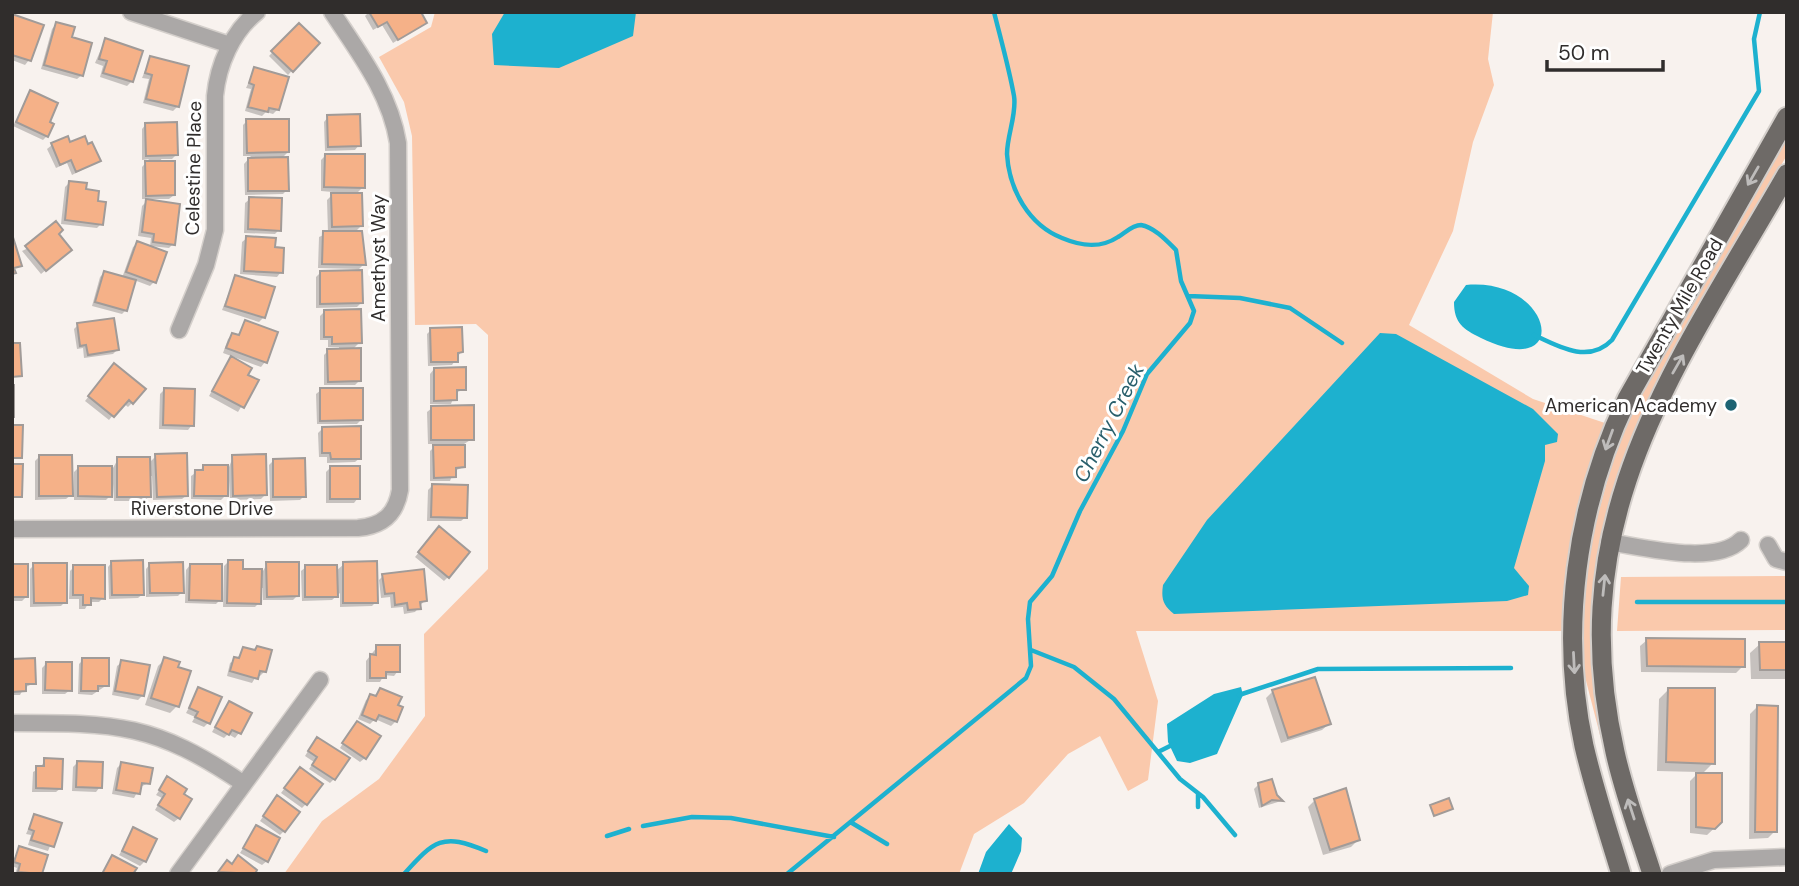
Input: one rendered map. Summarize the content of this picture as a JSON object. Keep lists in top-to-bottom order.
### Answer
{
  "streets": {
    "main road": ["Twenty Mile Road"],
    "street": ["Celestine Place", "Amethyst Way", "Riverstone Drive"]
  },
  "crossings": [
    ["Amethyst Way", "Riverstone Drive"]
  ],
  "water": ["Cherry Creek"],
  "places": ["American Academy"],
  "scale_bar": "50 m"
}
